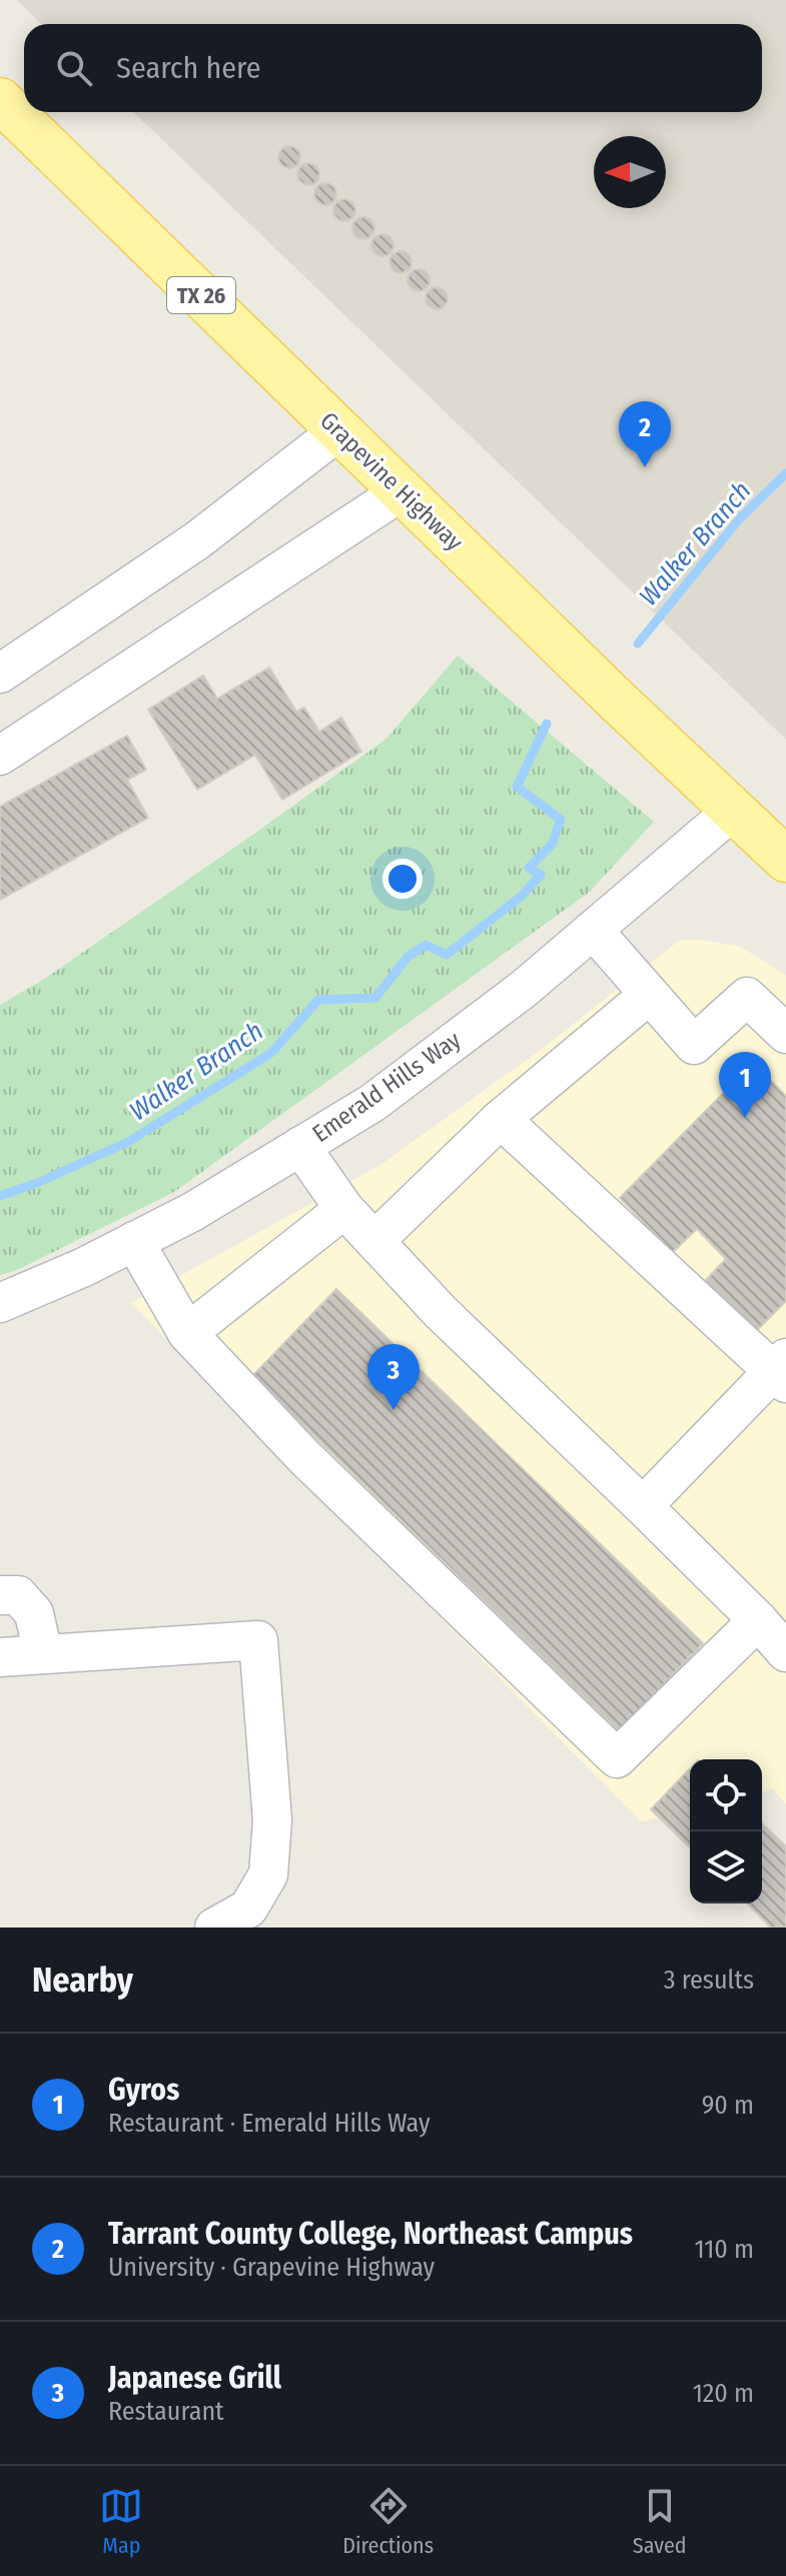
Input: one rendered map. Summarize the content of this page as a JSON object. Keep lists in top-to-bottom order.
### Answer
{
  "streets": {
    "main road": ["TX 26", "Grapevine Highway"],
    "street": ["Emerald Hills Way"]
  },
  "crossings": [
    ["Grapevine Highway", "Emerald Hills Way"]
  ],
  "water": ["Walker Branch"],
  "north": "left",
  "page": {
    "search": "Search here",
    "pins": ["2", "1", "3"],
    "heading": ["Nearby", "3 results"],
    "list": [
      {
        "mark": "1",
        "name": "Gyros",
        "note": "Restaurant · Emerald Hills Way",
        "value": "90 m"
      },
      {
        "mark": "2",
        "name": "Tarrant County College, Northeast Campus",
        "note": "University · Grapevine Highway",
        "value": "110 m"
      },
      {
        "mark": "3",
        "name": "Japanese Grill",
        "note": "Restaurant",
        "value": "120 m"
      }
    ],
    "nav": ["Map", "Directions", "Saved"]
  }
}
